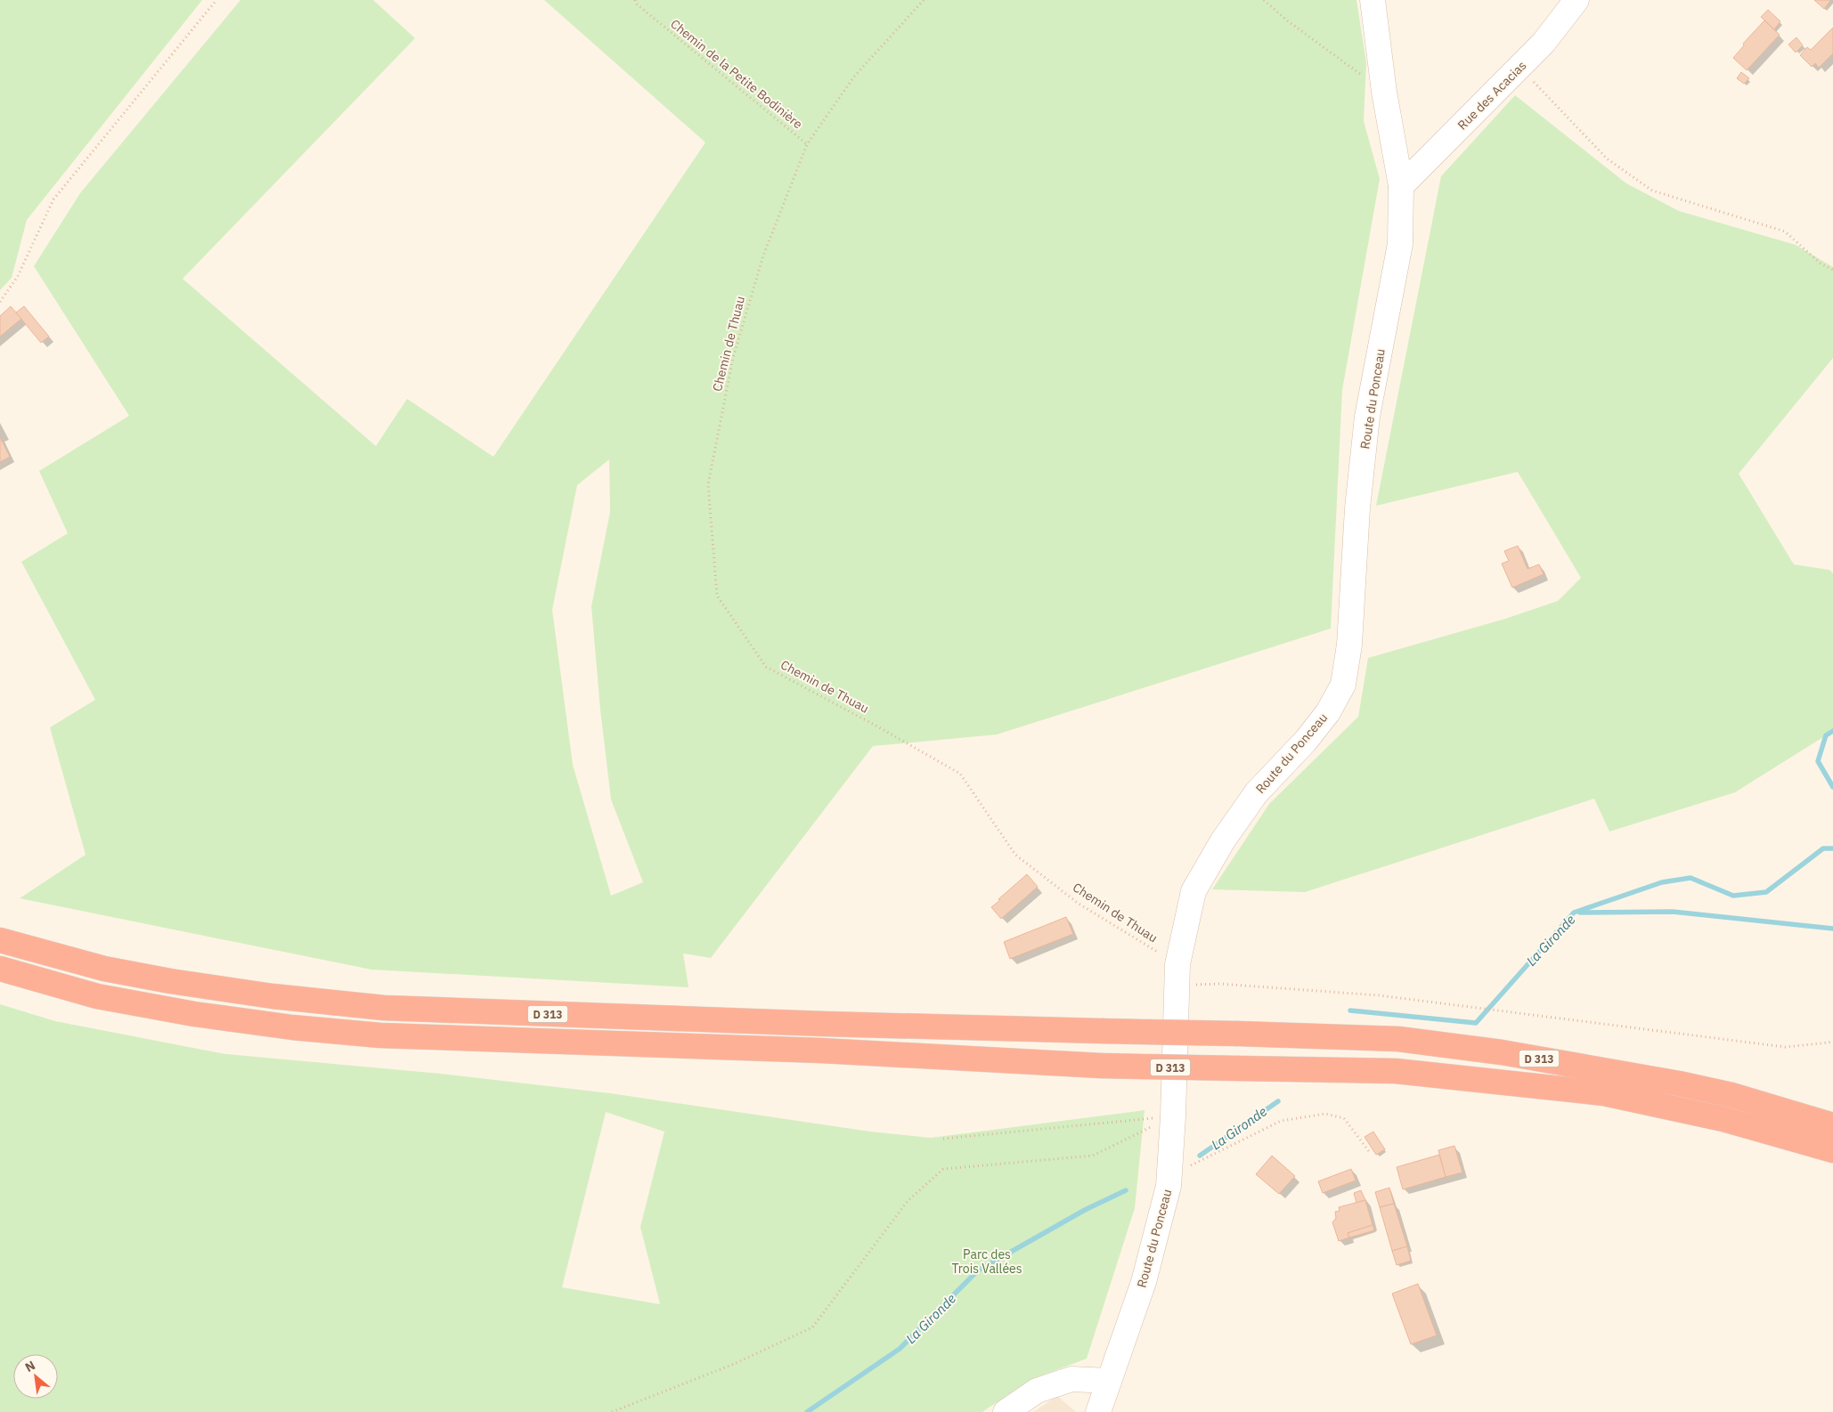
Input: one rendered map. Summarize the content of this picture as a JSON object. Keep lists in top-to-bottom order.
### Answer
{
  "streets": {
    "highway": ["D 313"],
    "street": ["Rue des Acacias", "Route du Ponceau"],
    "path": ["Chemin de la Petite Bodinière", "Chemin de Thuau"]
  },
  "crossings": [
    ["Chemin de la Petite Bodinière", "Chemin de Thuau"],
    ["Rue des Acacias", "Route du Ponceau"],
    ["Chemin de Thuau", "Route du Ponceau"]
  ],
  "water": ["La Gironde"],
  "parks": ["Parc des Trois Vallées"],
  "north": "top left"
}
